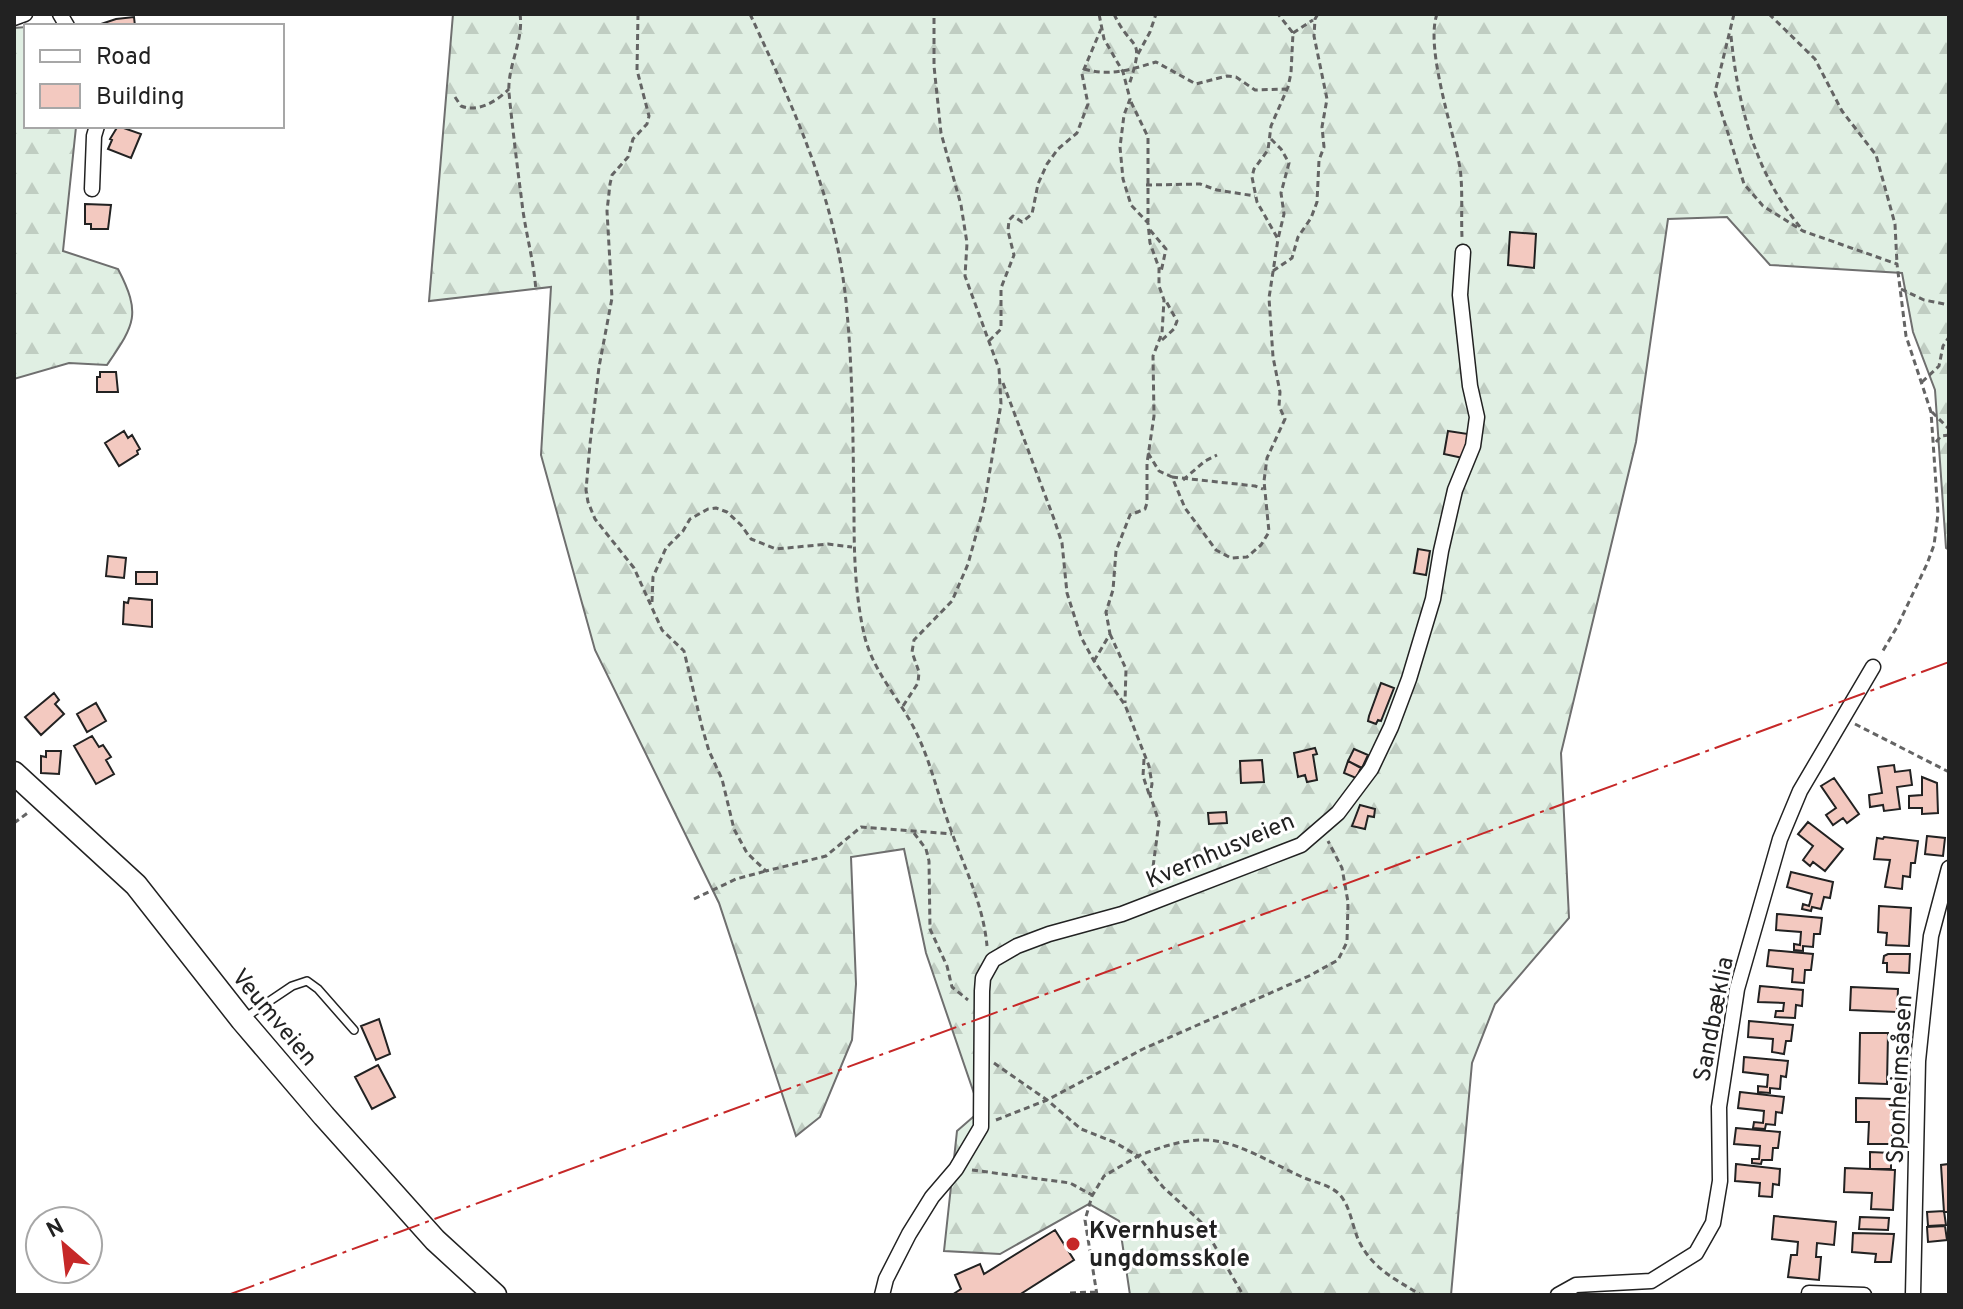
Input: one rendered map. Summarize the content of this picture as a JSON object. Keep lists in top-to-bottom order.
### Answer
{
  "streets": {
    "main road": ["Veumveien"],
    "street": ["Kvernhusveien", "Sandbæklia", "Sponheimsåsen"]
  },
  "places": ["Kvernhuset ungdomsskole"],
  "legend": ["Road", "Building"],
  "north": "top left"
}
